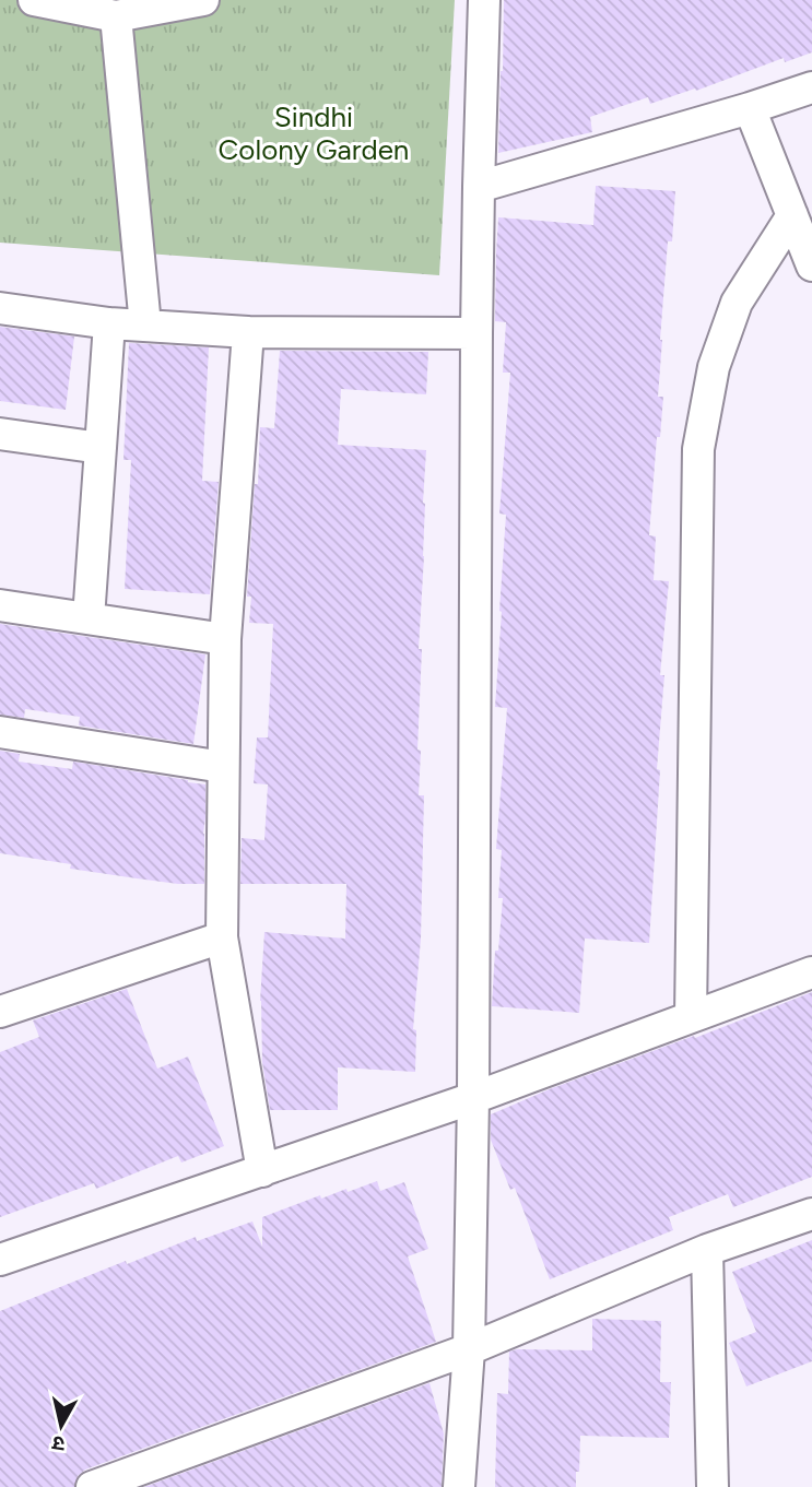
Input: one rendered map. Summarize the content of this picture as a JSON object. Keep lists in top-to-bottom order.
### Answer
{
  "parks": ["Sindhi Colony Garden"],
  "north": "bottom"
}
